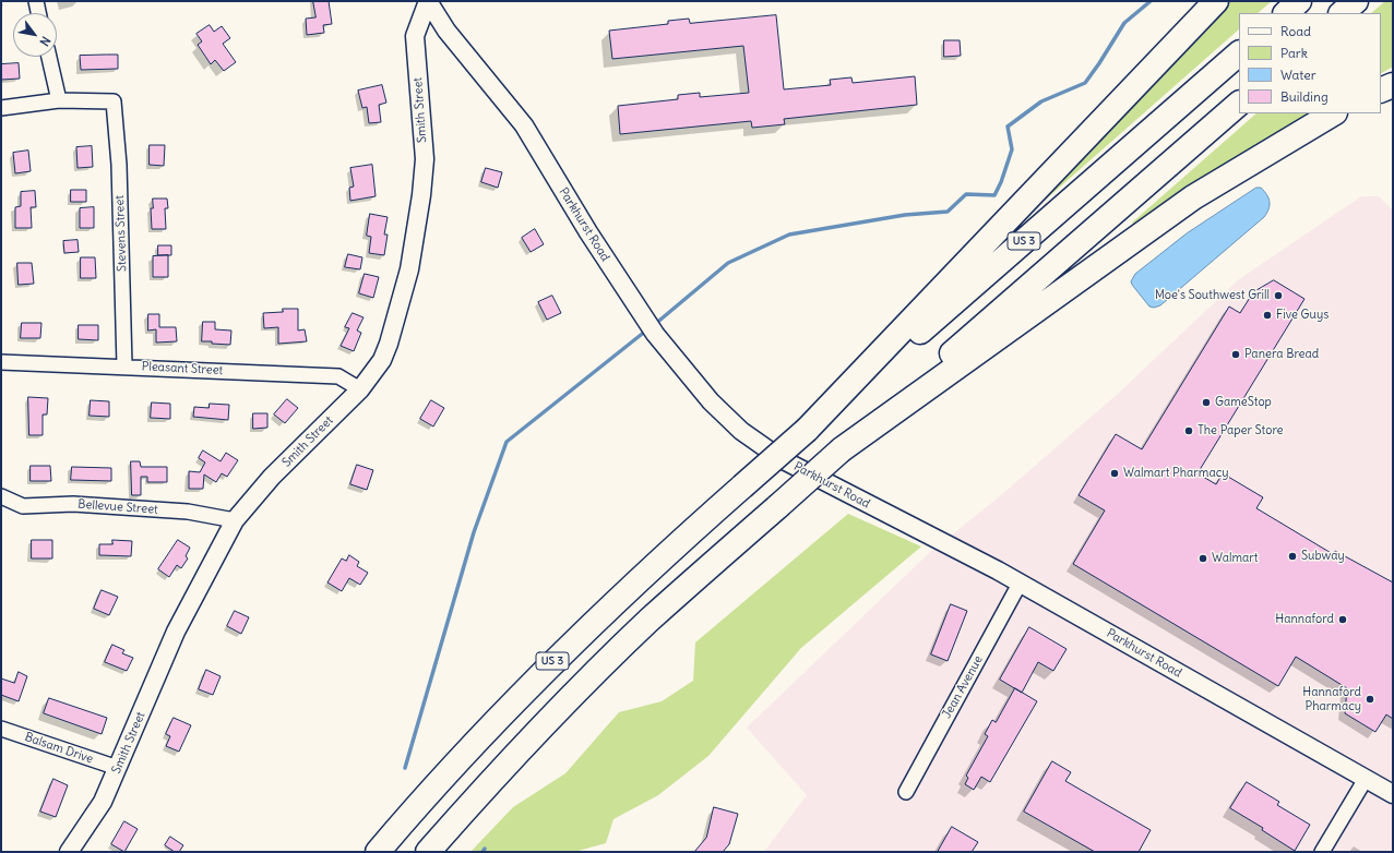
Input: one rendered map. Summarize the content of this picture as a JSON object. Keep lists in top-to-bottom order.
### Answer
{
  "streets": {
    "highway": ["US 3"],
    "street": [
      "Smith Street",
      "Parkhurst Road",
      "Stevens Street",
      "Pleasant Street",
      "Bellevue Street",
      "Jean Avenue",
      "Balsam Drive"
    ]
  },
  "crossings": [
    ["Smith Street", "Parkhurst Road"],
    ["Smith Street", "Pleasant Street"],
    ["Smith Street", "Bellevue Street"],
    ["Smith Street", "Balsam Drive"],
    ["Parkhurst Road", "Jean Avenue"],
    ["Stevens Street", "Pleasant Street"]
  ],
  "places": [
    "Moe's Southwest Grill",
    "Five Guys",
    "Panera Bread",
    "GameStop",
    "The Paper Store",
    "Walmart Pharmacy",
    "Subway",
    "Walmart",
    "Hannaford",
    "Hannaford Pharmacy"
  ],
  "legend": [
    "Road",
    "Park",
    "Water",
    "Building"
  ],
  "north": "bottom right"
}
